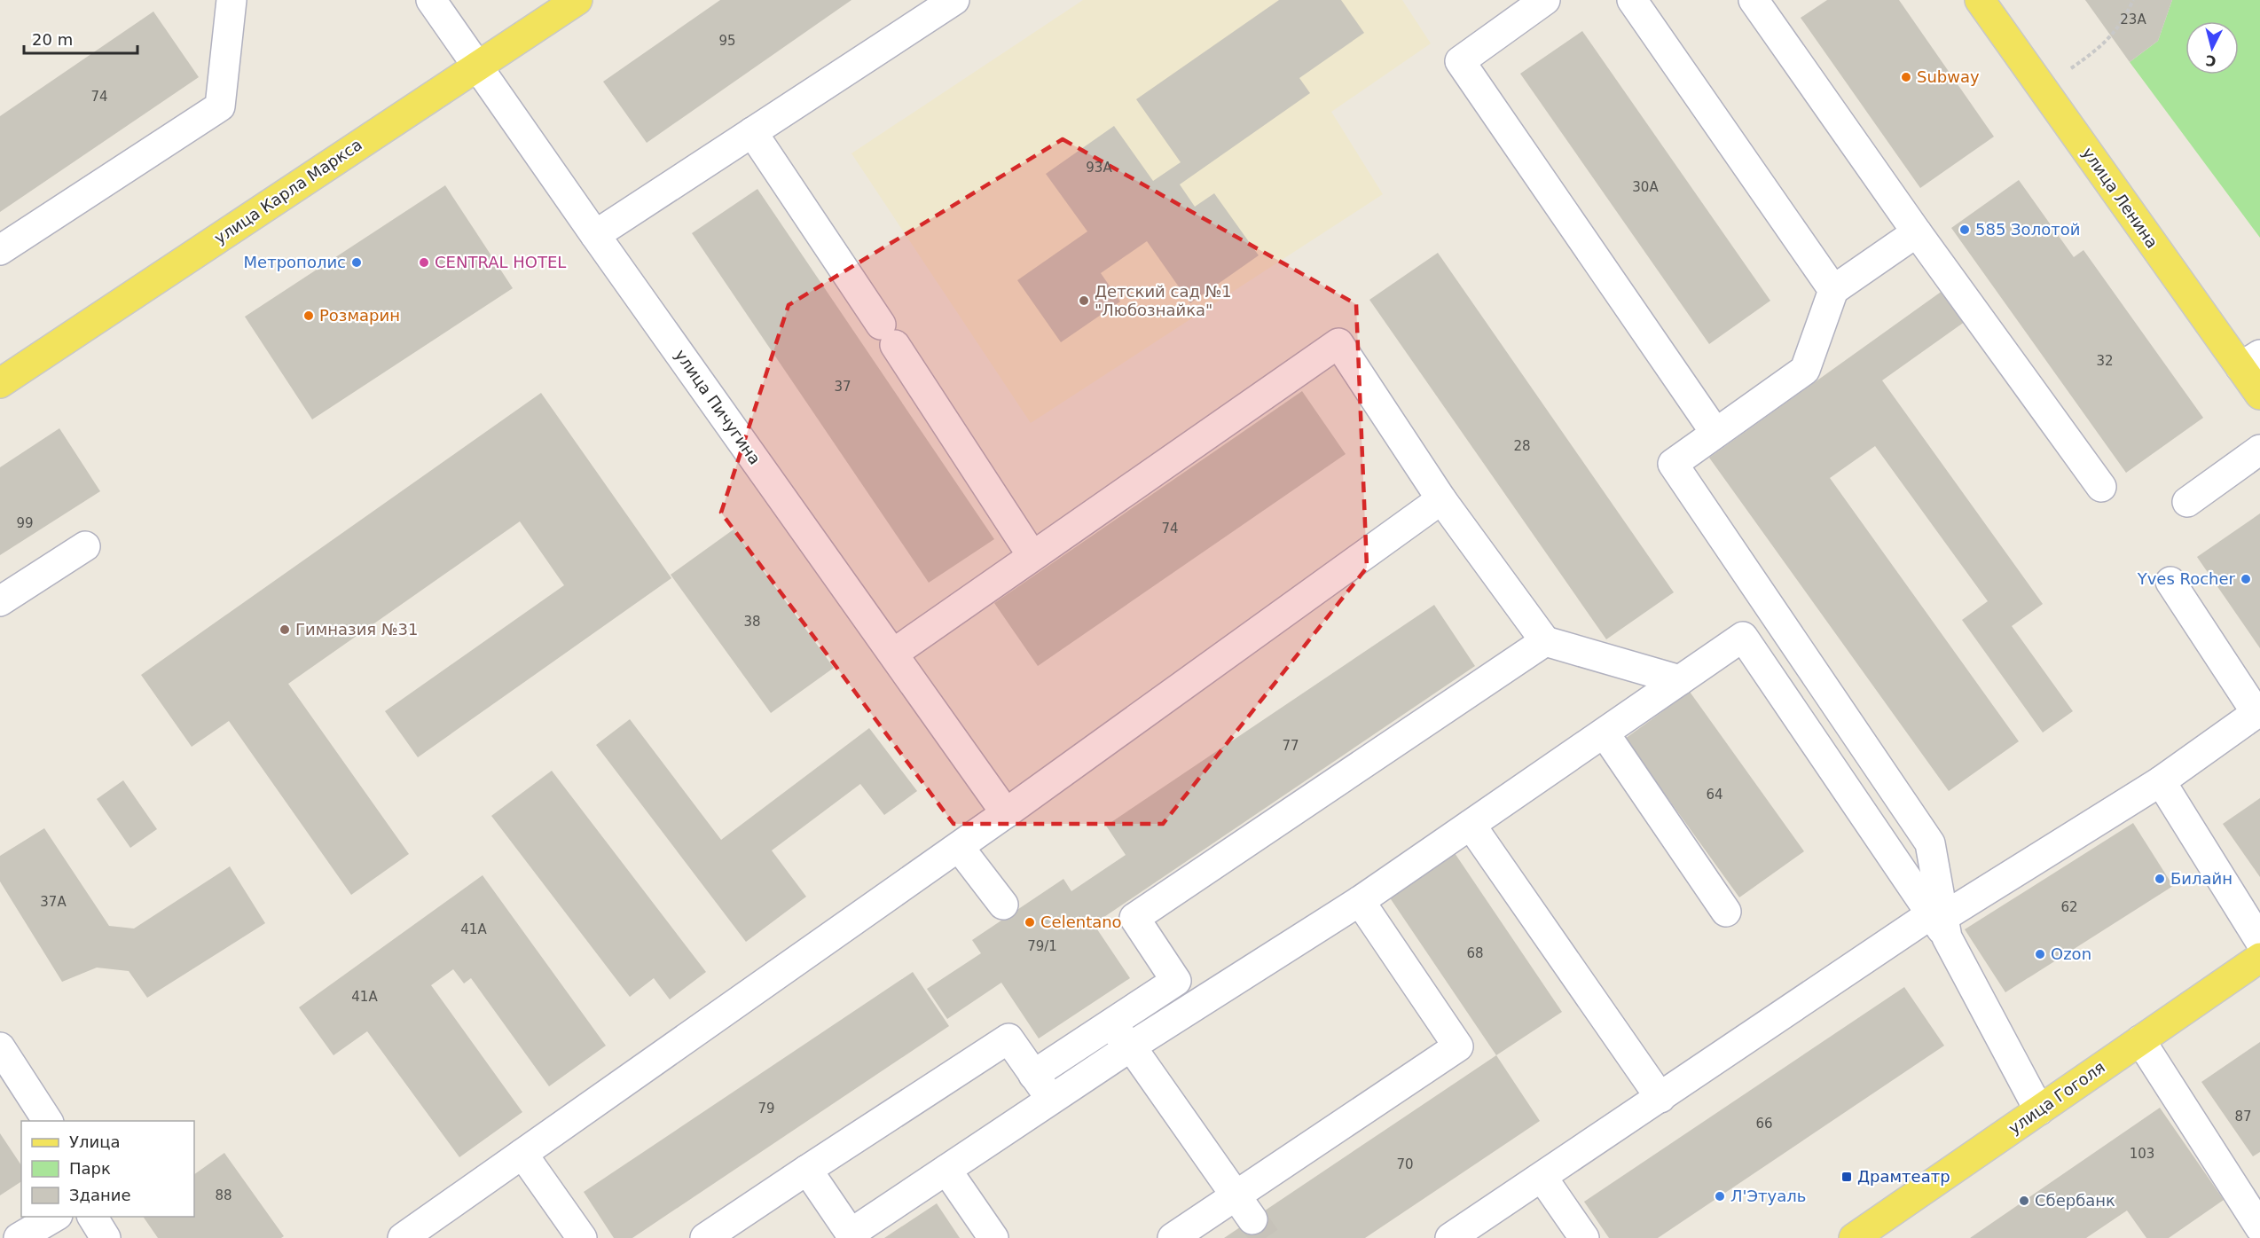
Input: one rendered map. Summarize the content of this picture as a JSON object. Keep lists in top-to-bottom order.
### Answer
{
  "streets": {
    "main road": ["улица Карла Маркса", "улица Ленина", "улица Гоголя"],
    "street": ["улица Пичугина"]
  },
  "crossings": [
    ["улица Карла Маркса", "улица Пичугина"]
  ],
  "places": {
    "other": [
      "Subway",
      "585 Золотой",
      "Метрополис",
      "СENTRAL HOTEL",
      "Детский cад №1 \"Любознайка\"",
      "Розмарин",
      "Yves Rocher",
      "Гимназия №31",
      "Билайн",
      "Celentano",
      "Ozon",
      "Л'Этуаль",
      "Сбербанк"
    ],
    "transit": ["Драмтеатр"]
  },
  "house_numbers": [
    "23А",
    "95",
    "74",
    "93А",
    "30А",
    "32",
    "37",
    "28",
    "99",
    "74",
    "38",
    "77",
    "64",
    "37А",
    "62",
    "41А",
    "79/1",
    "68",
    "41А",
    "79",
    "87",
    "66",
    "103",
    "70",
    "88"
  ],
  "legend": ["Улица", "Парк", "Здание"],
  "scale_bar": "20 m",
  "north": "bottom"
}
